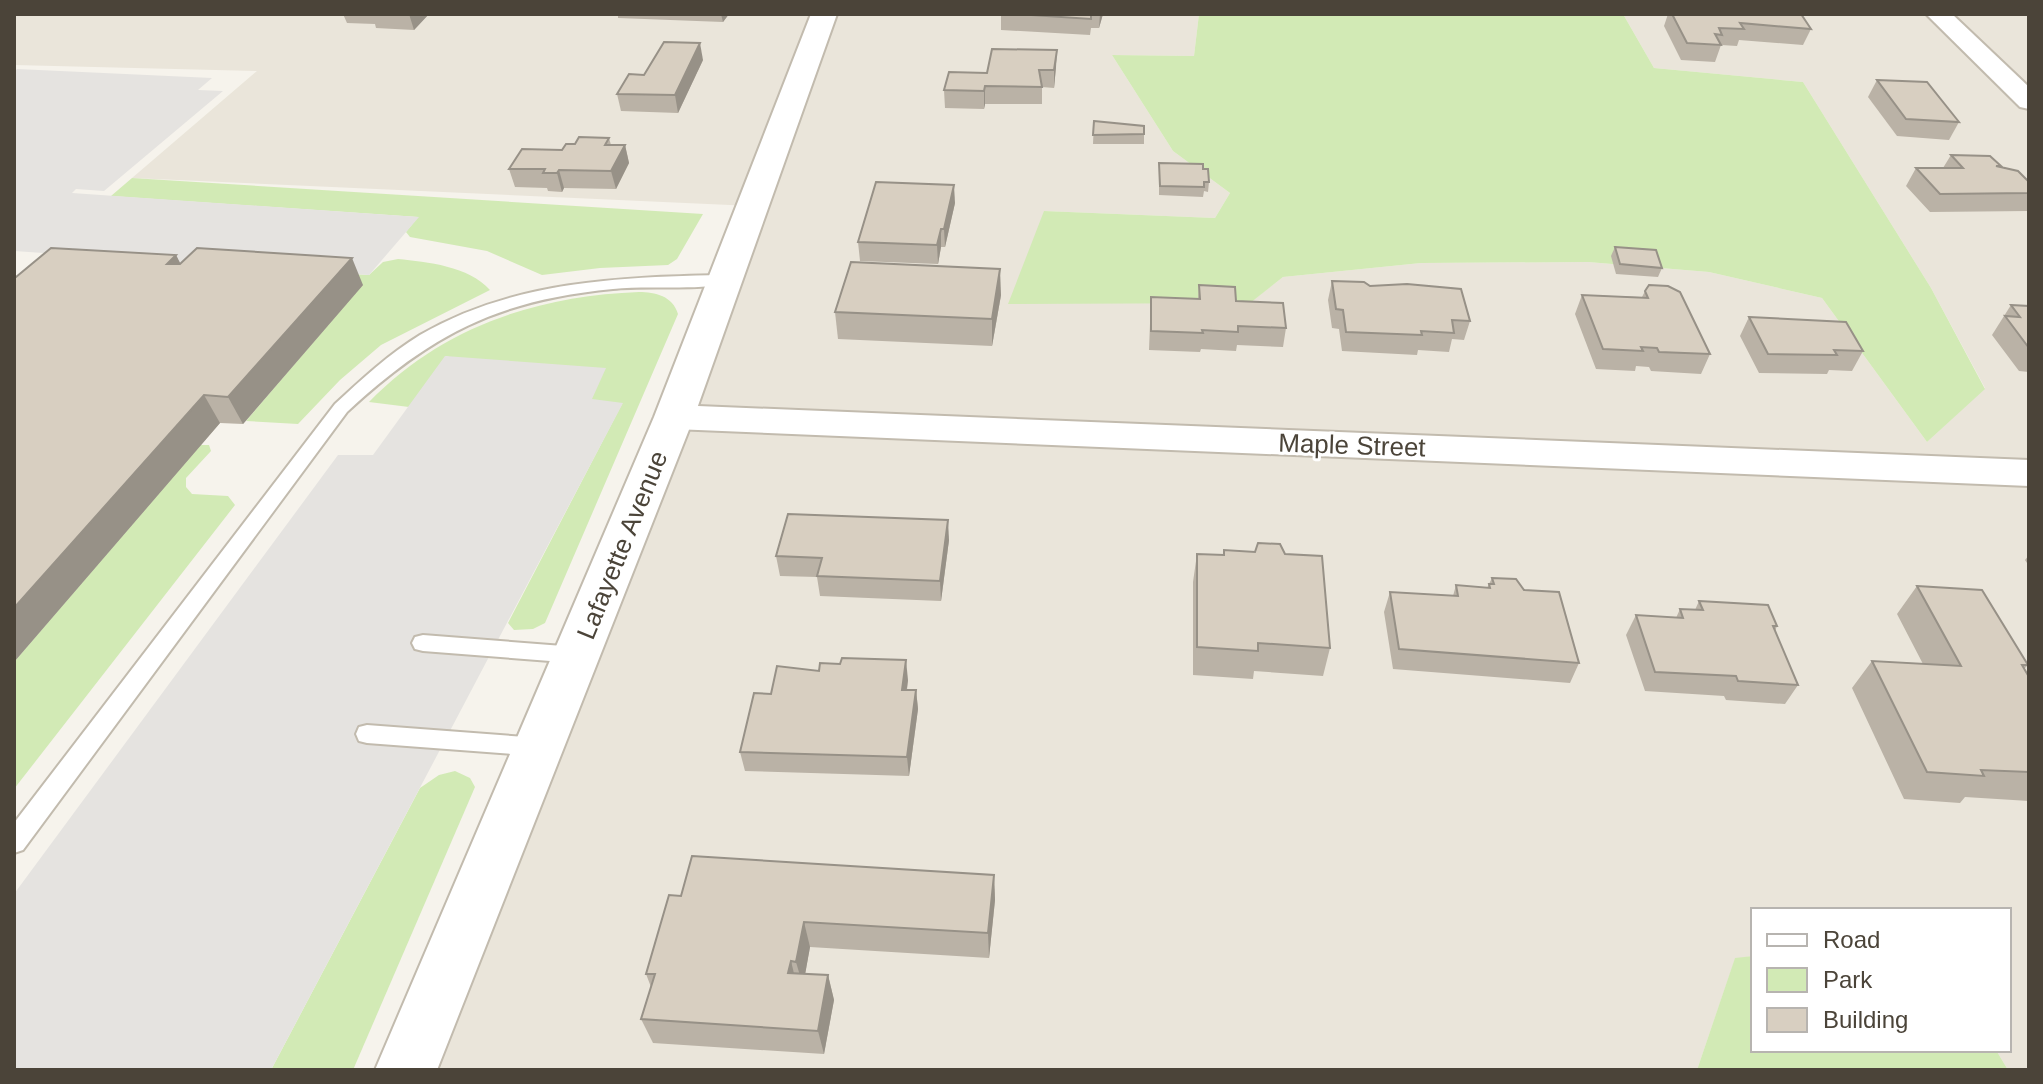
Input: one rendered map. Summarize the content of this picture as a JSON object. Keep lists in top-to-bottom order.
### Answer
{
  "streets": {
    "street": ["Maple Street", "Lafayette Avenue"]
  },
  "crossings": [
    ["Maple Street", "Lafayette Avenue"]
  ],
  "legend": ["Road", "Park", "Building"]
}
